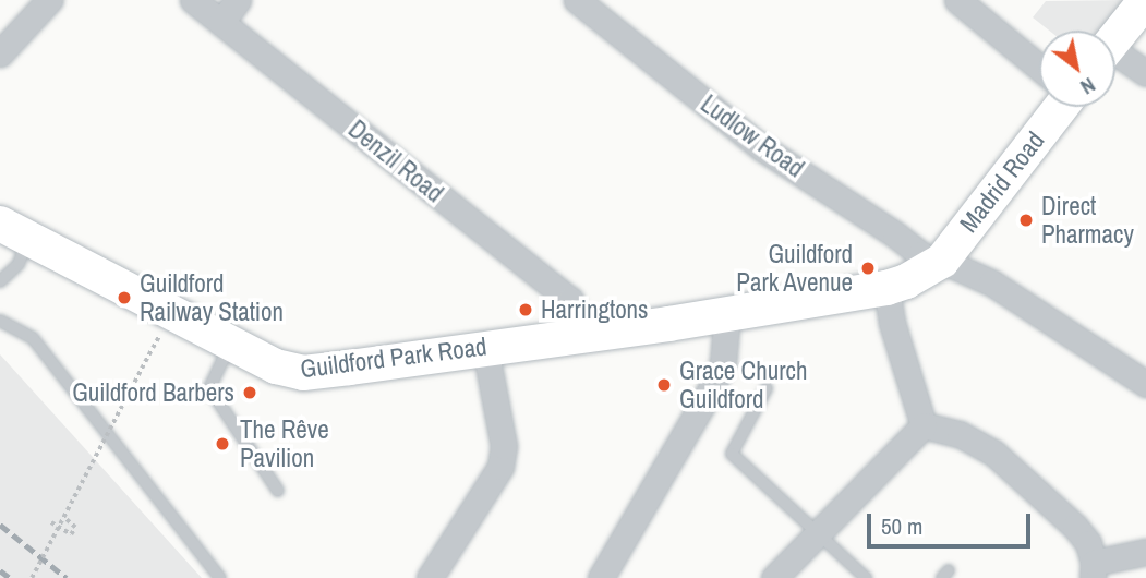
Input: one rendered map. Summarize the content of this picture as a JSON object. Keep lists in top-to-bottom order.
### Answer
{
  "streets": {
    "street": [
      "Ludlow Road",
      "Denzil Road",
      "Madrid Road",
      "Guildford Park Road"
    ]
  },
  "crossings": [
    ["Ludlow Road", "Madrid Road"],
    ["Ludlow Road", "Guildford Park Road"],
    ["Denzil Road", "Guildford Park Road"],
    ["Madrid Road", "Guildford Park Road"]
  ],
  "places": [
    "Direct Pharmacy",
    "Guildford Park Avenue",
    "Guildford Railway Station",
    "Harringtons",
    "Grace Church Guildford",
    "Guildford Barbers",
    "The Rêve Pavilion"
  ],
  "scale_bar": "50 m",
  "north": "bottom right"
}
